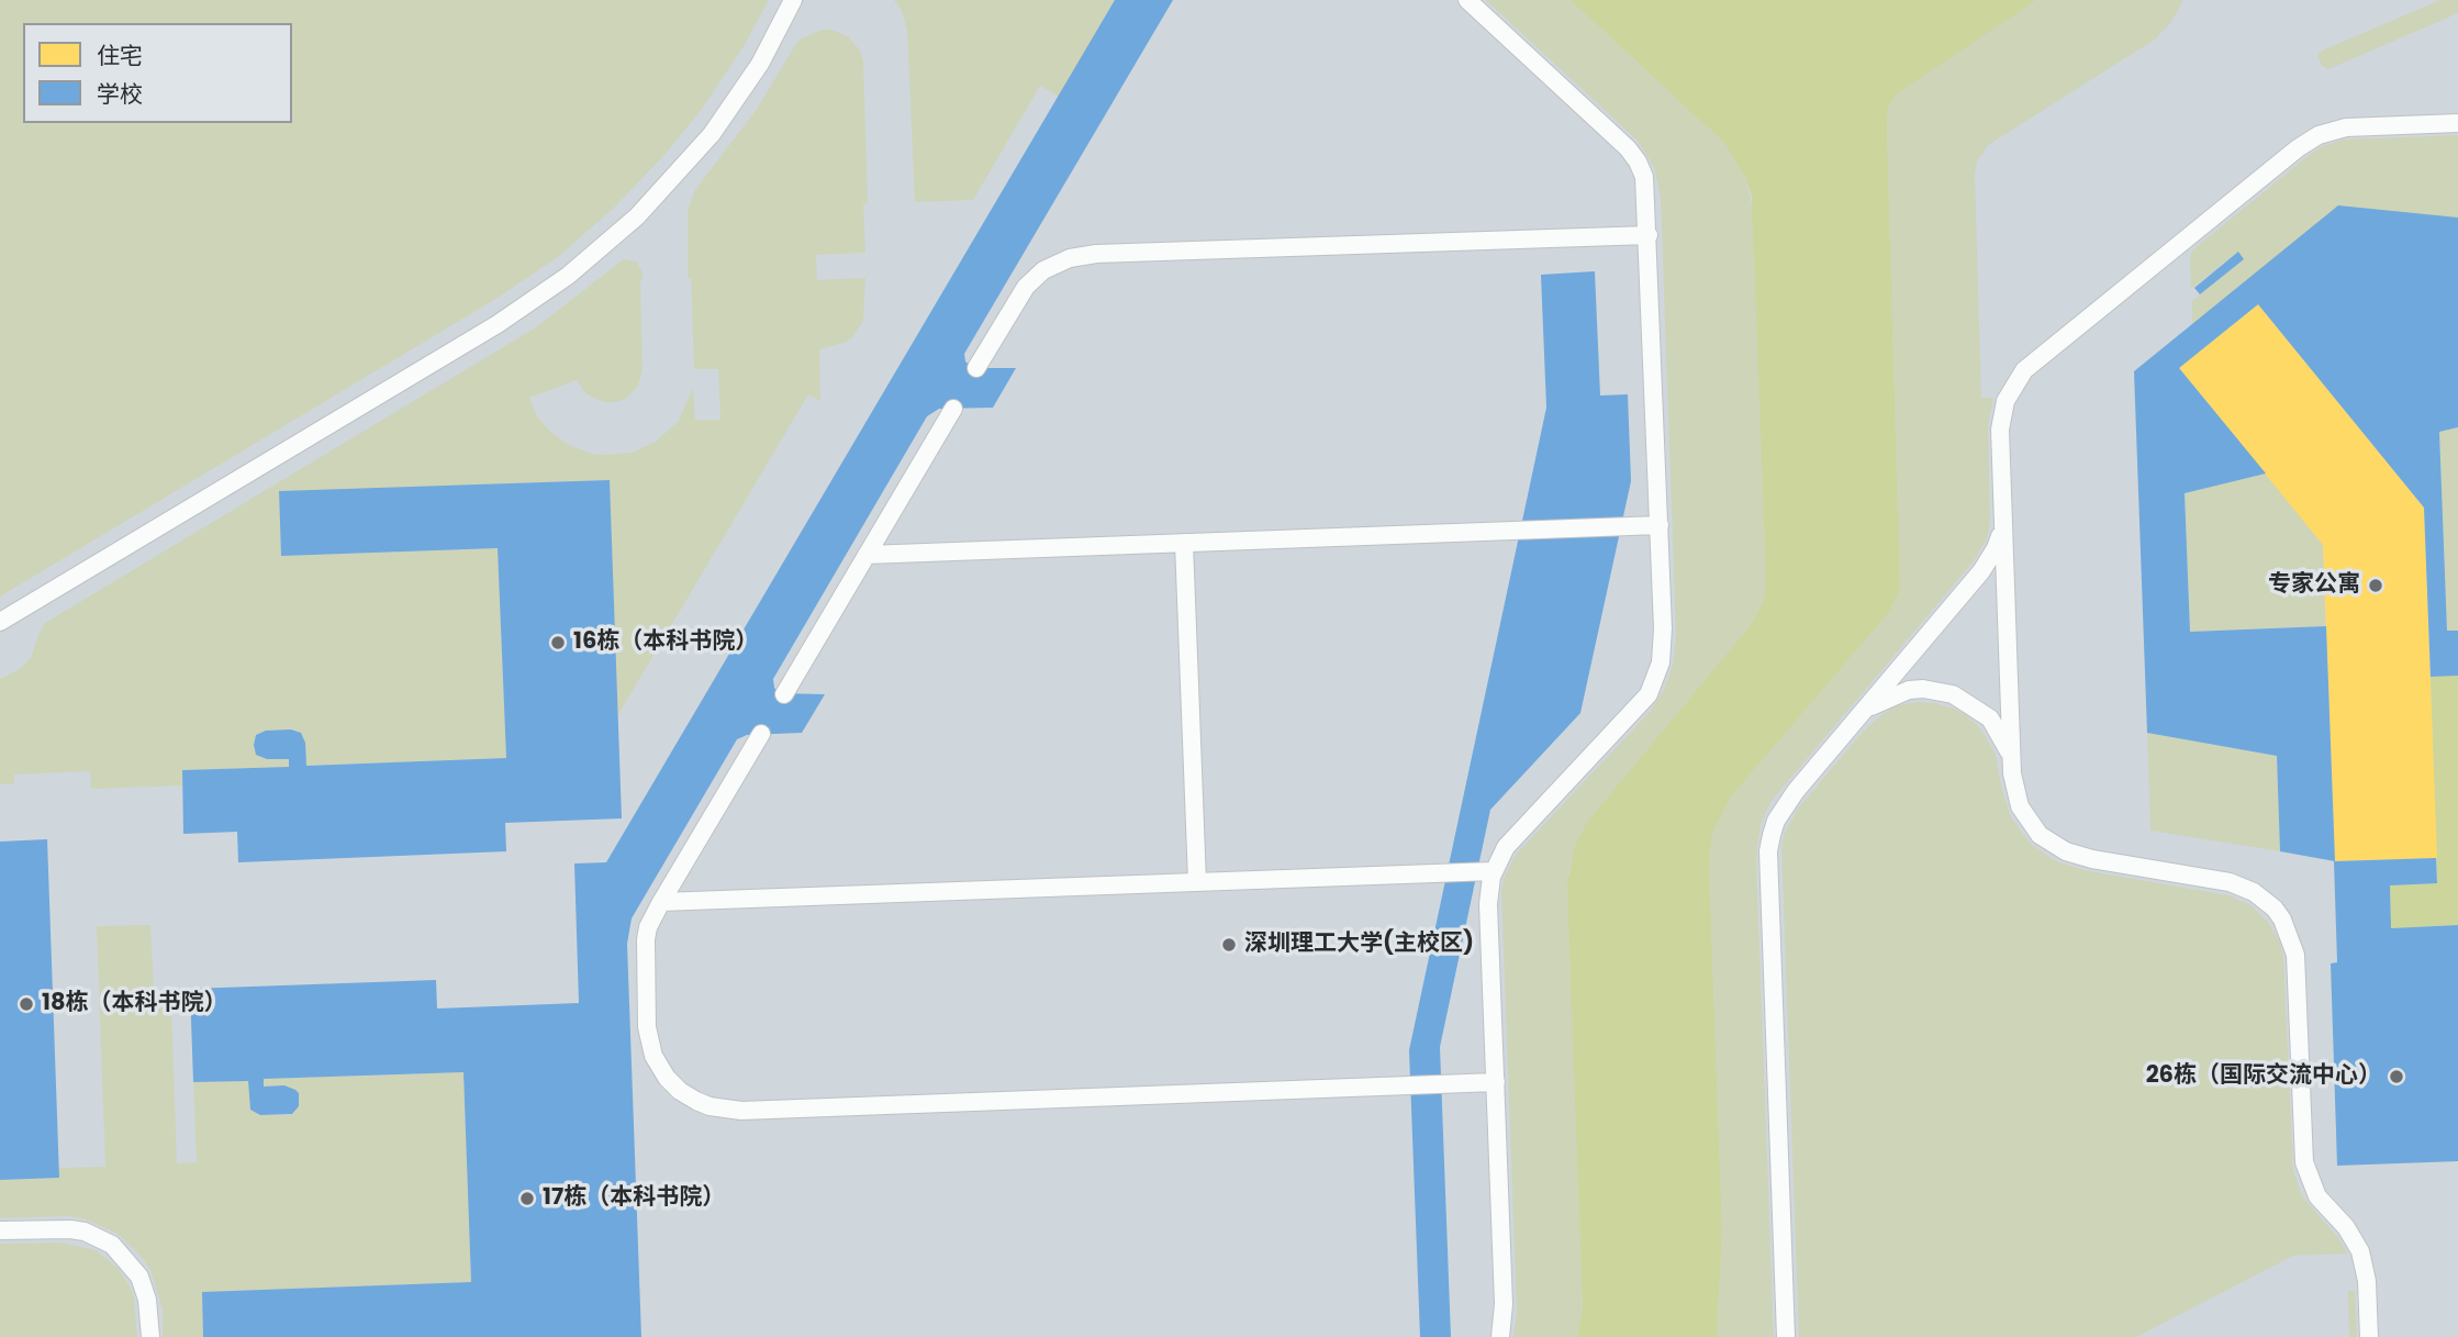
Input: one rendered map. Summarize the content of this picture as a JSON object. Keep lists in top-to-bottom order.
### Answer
{
  "places": [
    "专家公寓",
    "16栋（本科书院）",
    "深圳理工大学(主校区)",
    "18栋（本科书院）",
    "26栋（国际交流中心）",
    "17栋（本科书院）"
  ],
  "legend": ["住宅", "学校"]
}
